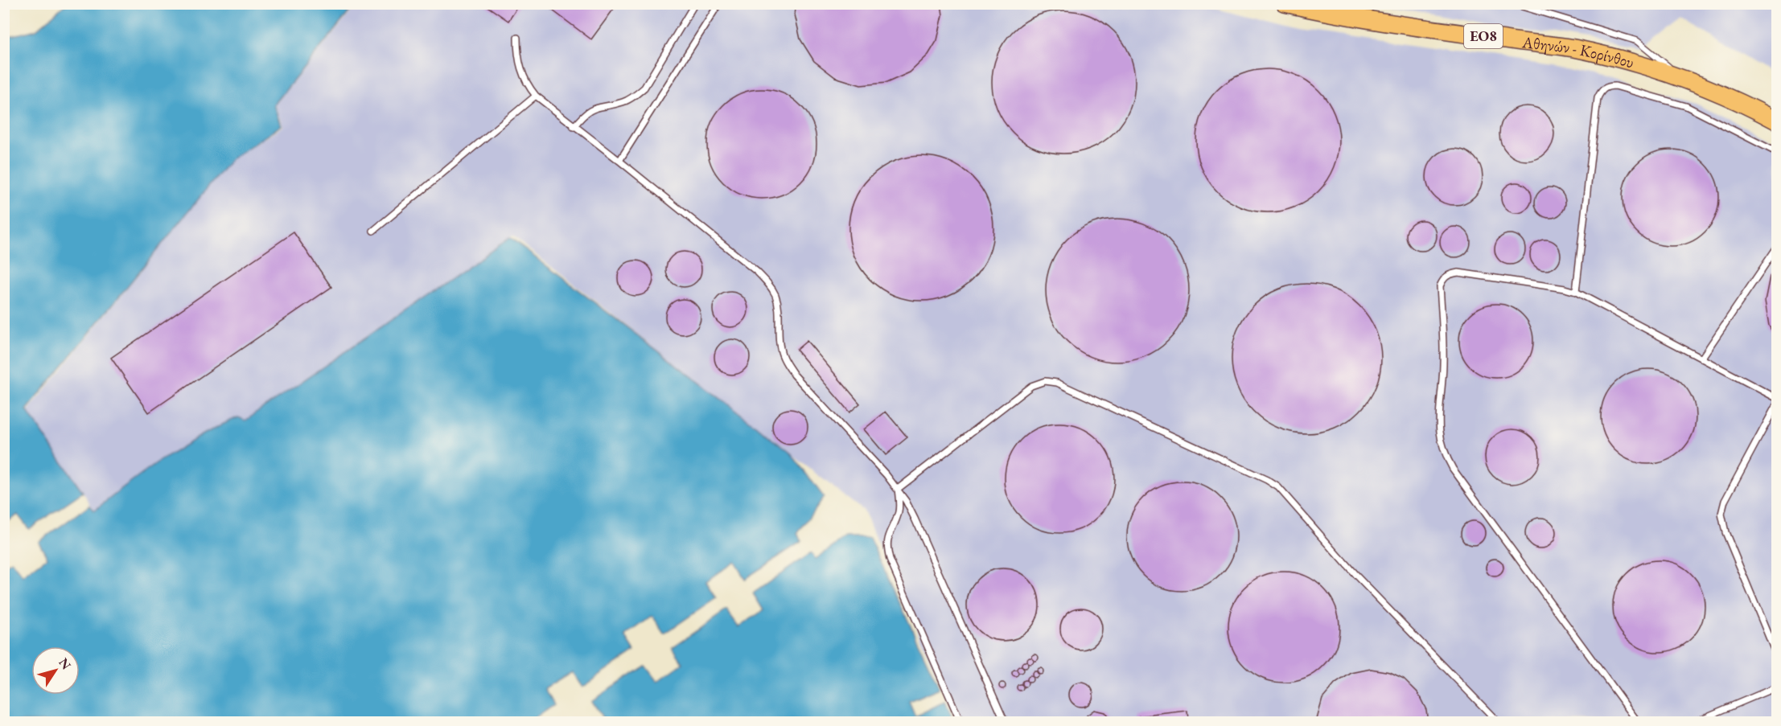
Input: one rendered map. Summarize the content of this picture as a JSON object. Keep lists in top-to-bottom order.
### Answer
{
  "streets": {
    "main road": ["ΕΟ8", "Αθηνών - Κορίνθου"]
  },
  "north": "top right"
}
